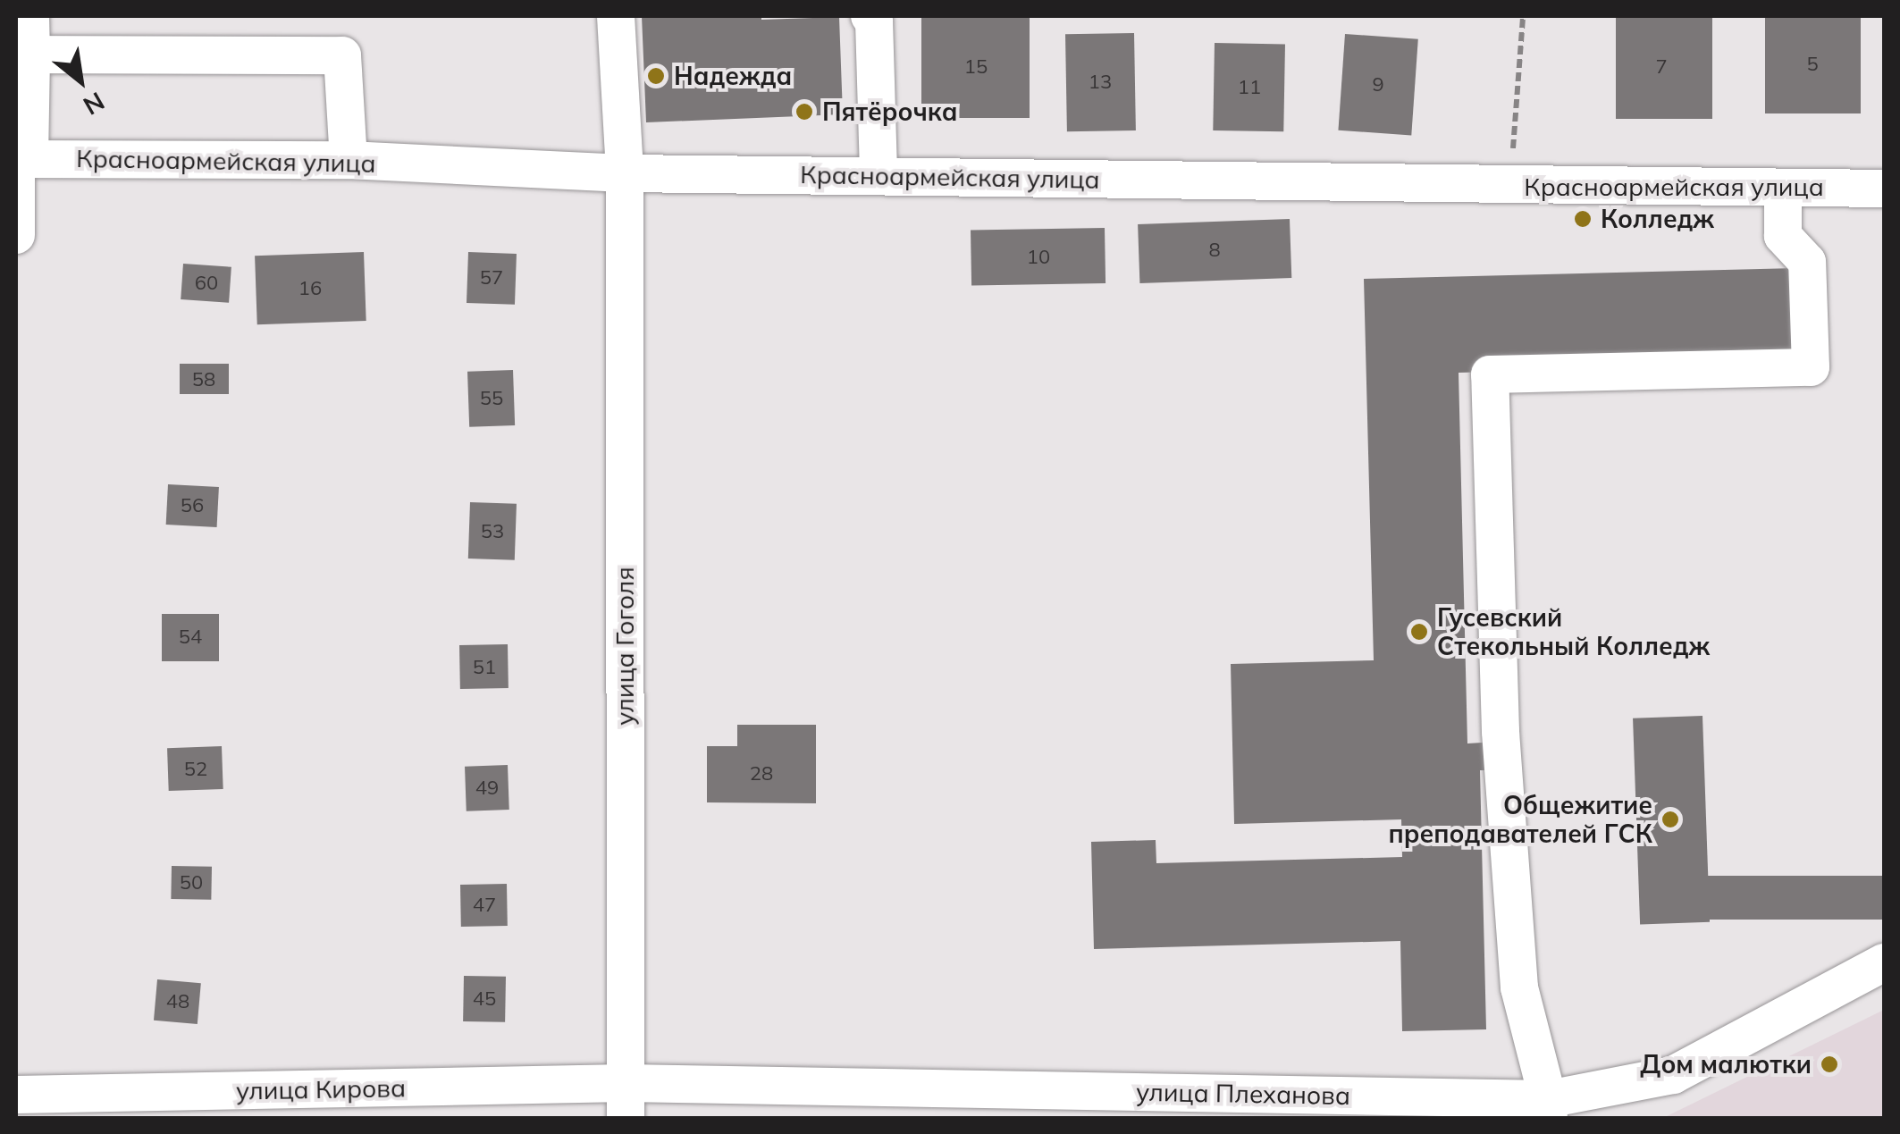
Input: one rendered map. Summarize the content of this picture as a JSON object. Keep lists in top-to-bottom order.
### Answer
{
  "streets": {
    "street": [
      "Красноармейская улица",
      "улица Гоголя",
      "улица Кирова",
      "улица Плеханова"
    ]
  },
  "crossings": [
    ["Красноармейская улица", "улица Гоголя"],
    ["улица Гоголя", "улица Кирова"],
    ["улица Гоголя", "улица Плеханова"],
    ["улица Кирова", "улица Плеханова"]
  ],
  "places": [
    "Надежда",
    "Пятёрочка",
    "Колледж",
    "Гусевский Стекольный Колледж",
    "Общежитие преподавателей ГСК",
    "Дом малютки"
  ],
  "house_numbers": [
    "5",
    "15",
    "7",
    "13",
    "9",
    "11",
    "8",
    "10",
    "57",
    "60",
    "16",
    "58",
    "55",
    "56",
    "53",
    "54",
    "51",
    "52",
    "28",
    "49",
    "50",
    "47",
    "45",
    "48"
  ],
  "north": "bottom right"
}
